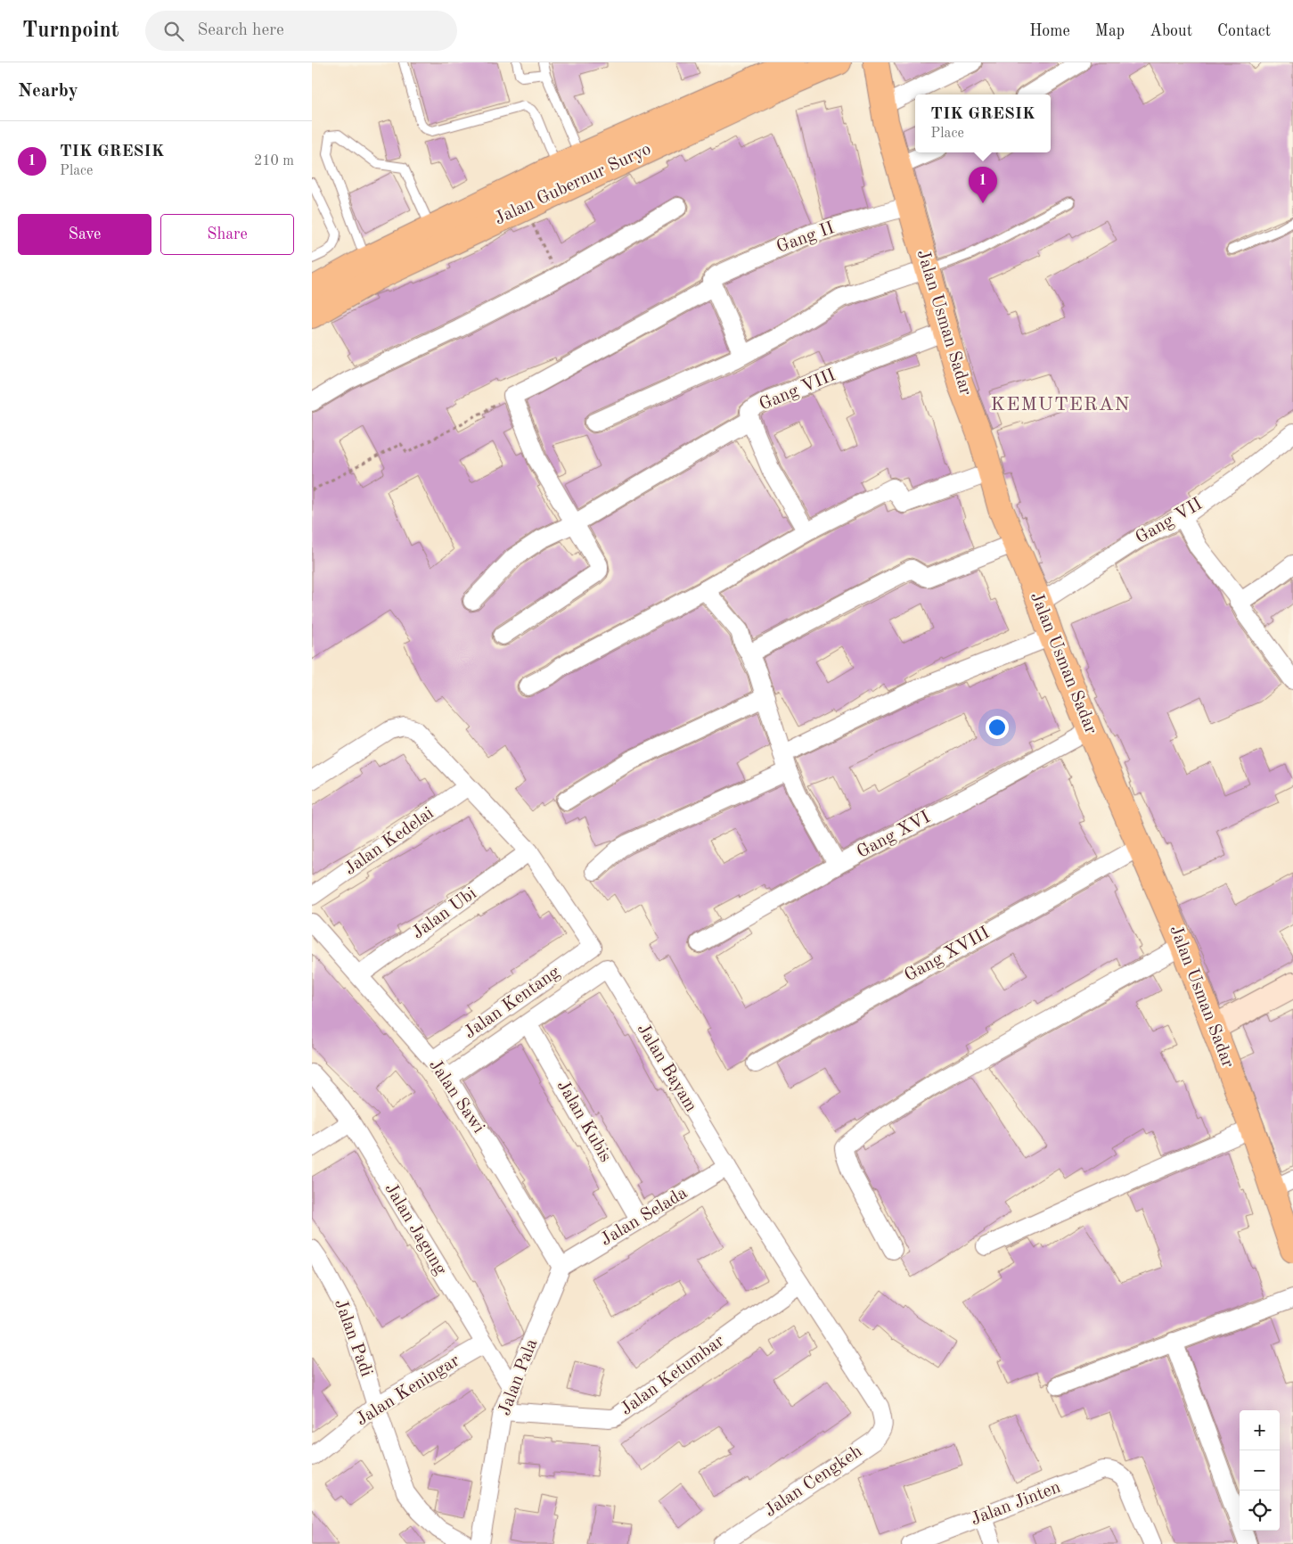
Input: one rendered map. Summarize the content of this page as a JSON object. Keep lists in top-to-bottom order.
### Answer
{
  "streets": {
    "highway": ["Jalan Gubernur Suryo", "Jalan Usman Sadar"],
    "street": [
      "Gang II",
      "Gang VIII",
      "Gang VII",
      "Gang XVI",
      "Jalan Kedelai",
      "Jalan Ubi",
      "Gang XVIII",
      "Jalan Kentang",
      "Jalan Bayam",
      "Jalan Sawi",
      "Jalan Kubis",
      "Jalan Selada",
      "Jalan Jagung",
      "Jalan Padi",
      "Jalan Ketumbar",
      "Jalan Pala",
      "Jalan Keningar",
      "Jalan Cengkeh",
      "Jalan Jinten"
    ]
  },
  "crossings": [
    ["Gang II", "Jalan Usman Sadar"],
    ["Jalan Usman Sadar", "Gang VIII"],
    ["Jalan Usman Sadar", "Gang VII"],
    ["Jalan Usman Sadar", "Gang XVI"],
    ["Jalan Usman Sadar", "Gang XVIII"],
    ["Jalan Ubi", "Jalan Kentang"],
    ["Jalan Ubi", "Jalan Sawi"],
    ["Jalan Kentang", "Jalan Sawi"],
    ["Jalan Bayam", "Jalan Kubis"],
    ["Jalan Bayam", "Jalan Selada"],
    ["Jalan Bayam", "Jalan Ketumbar"],
    ["Jalan Bayam", "Jalan Cengkeh"],
    ["Jalan Sawi", "Jalan Selada"],
    ["Jalan Sawi", "Jalan Pala"],
    ["Jalan Kubis", "Jalan Selada"],
    ["Jalan Selada", "Jalan Pala"],
    ["Jalan Jagung", "Jalan Pala"],
    ["Jalan Jagung", "Jalan Keningar"],
    ["Jalan Padi", "Jalan Keningar"],
    ["Jalan Ketumbar", "Jalan Pala"]
  ],
  "districts": ["KEMUTERAN"],
  "page": {
    "header": "Turnpoint",
    "search": "Search here",
    "nav": [
      "Home",
      "Map",
      "About",
      "Contact"
    ],
    "heading": "Nearby",
    "popup": ["TIK GRESIK", "Place"],
    "list": [
      {
        "mark": "1",
        "name": "TIK GRESIK",
        "note": "Place",
        "value": "210 m"
      }
    ],
    "pins": "1",
    "buttons": ["Save", "Share"],
    "map_buttons": ["+", "−"]
  }
}
